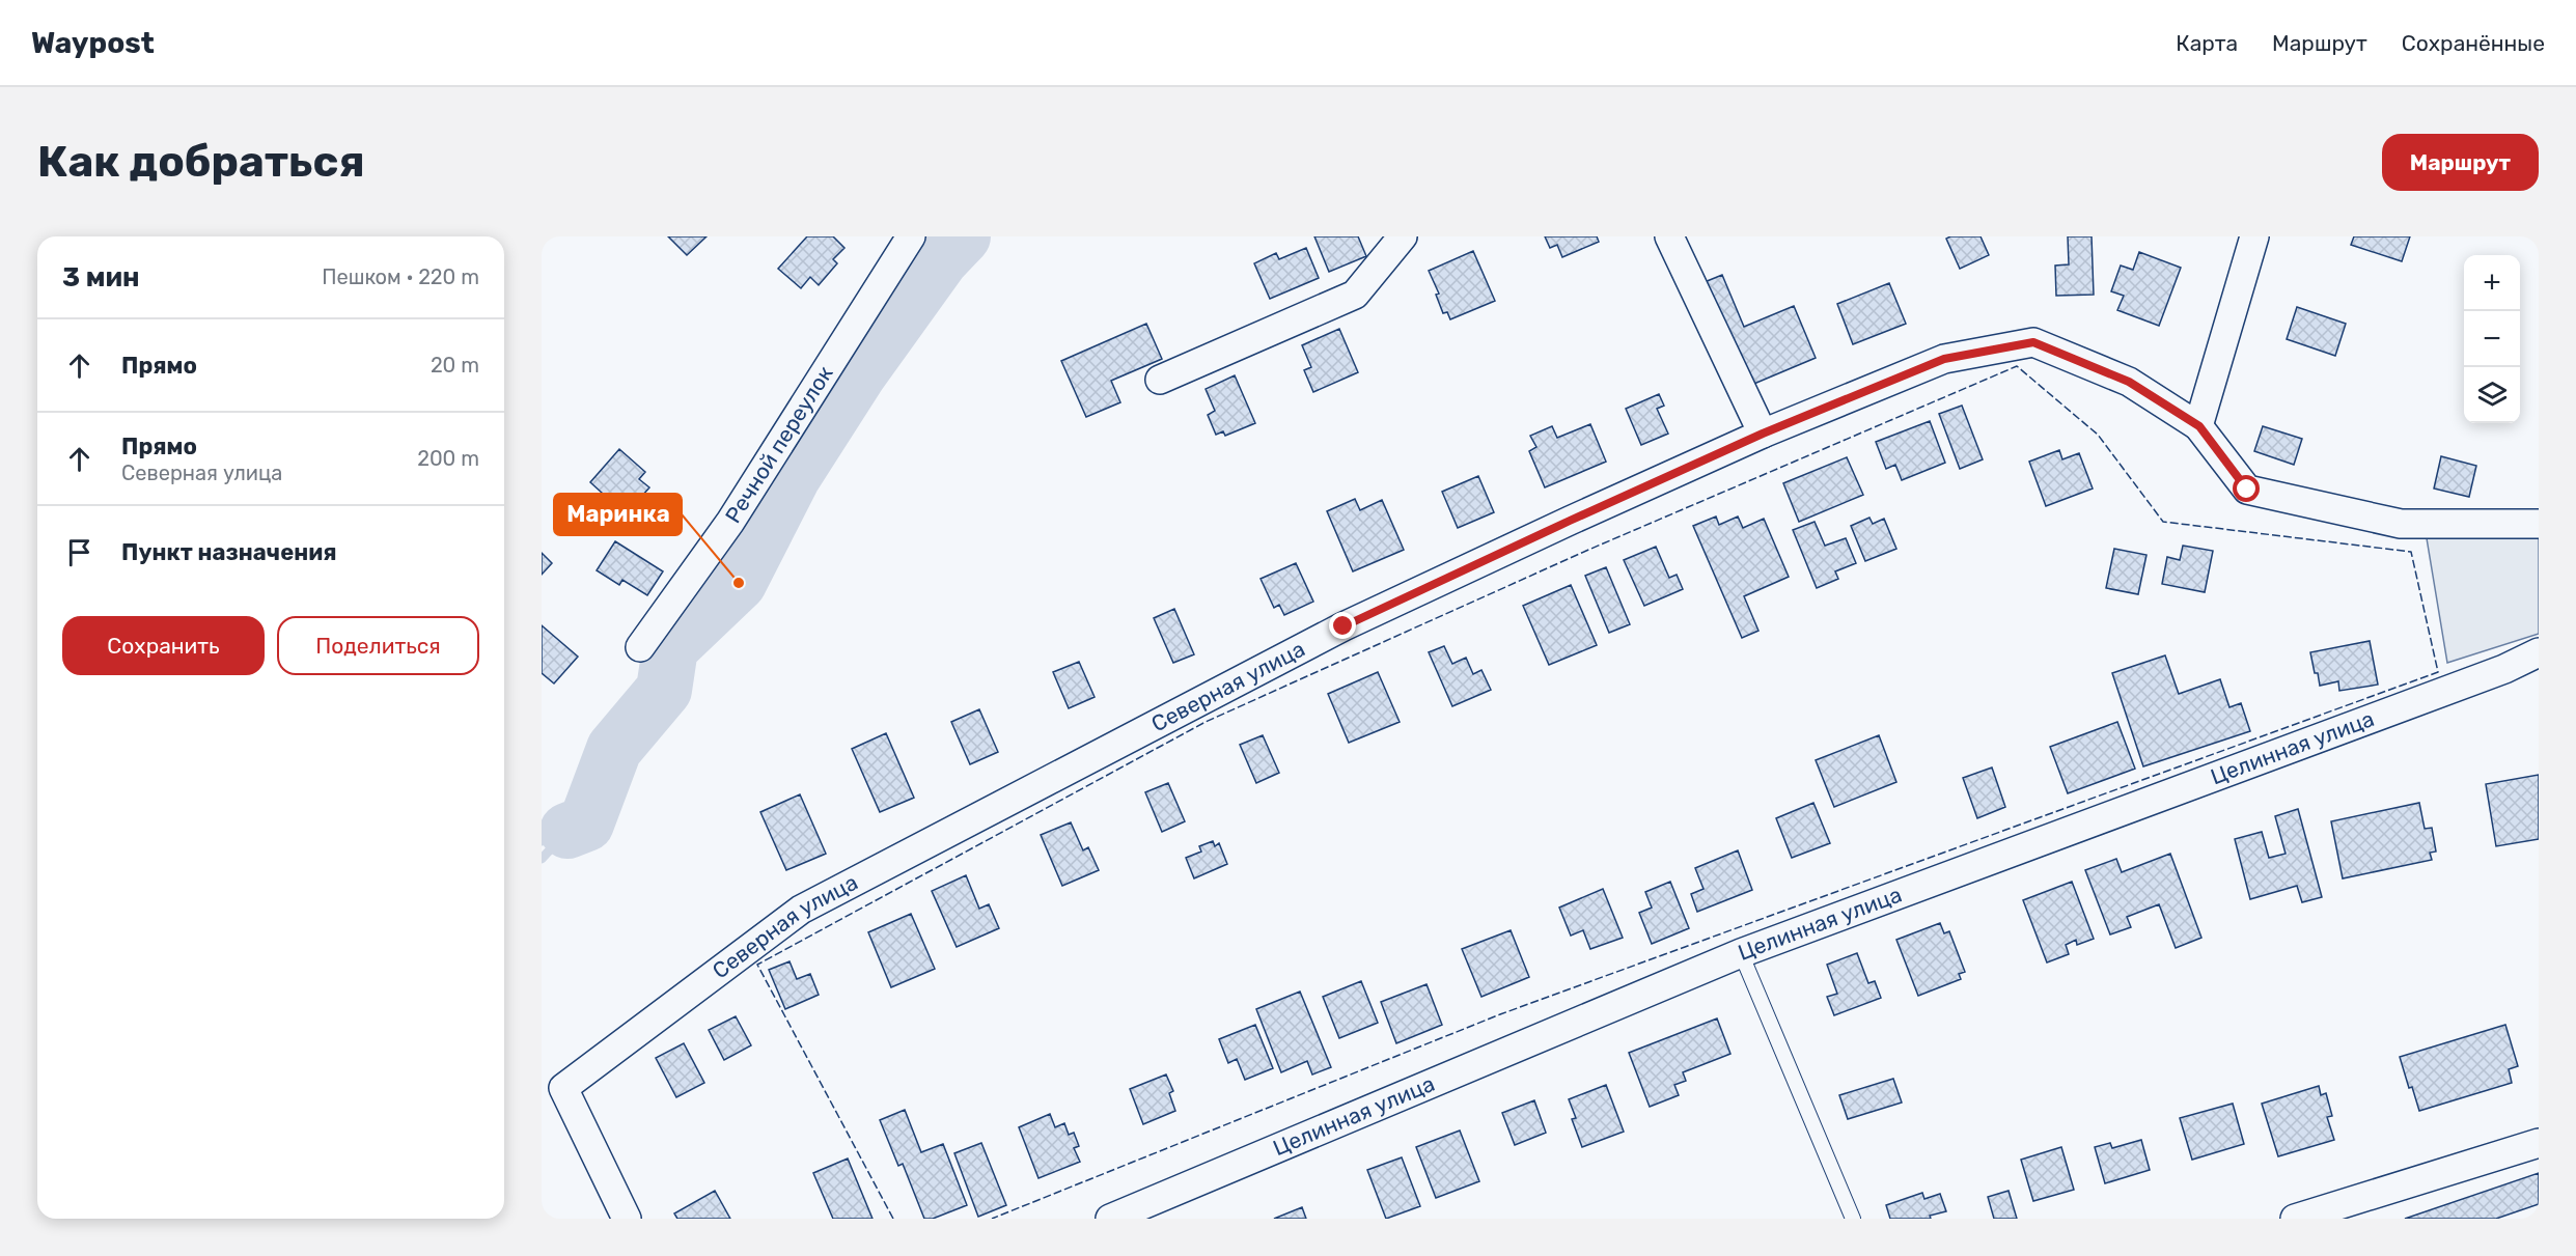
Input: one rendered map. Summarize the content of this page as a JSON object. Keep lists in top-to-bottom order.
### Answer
{
  "streets": {
    "street": ["Речной переулок", "Северная улица", "Целинная улица"]
  },
  "places": ["Маринка"],
  "page": {
    "header": "Waypost",
    "nav": ["Карта", "Маршрут", "Сохранённые"],
    "buttons": [
      "Маршрут",
      ["Сохранить", "Поделиться"]
    ],
    "title": "Как добраться",
    "heading": ["3 мин", "Пешком · 220 m"],
    "map_buttons": ["+", "−"],
    "list": [
      ["Прямо", "20 m"],
      ["Прямо", "Северная улица", "200 m"],
      "Пункт назначения"
    ]
  }
}
